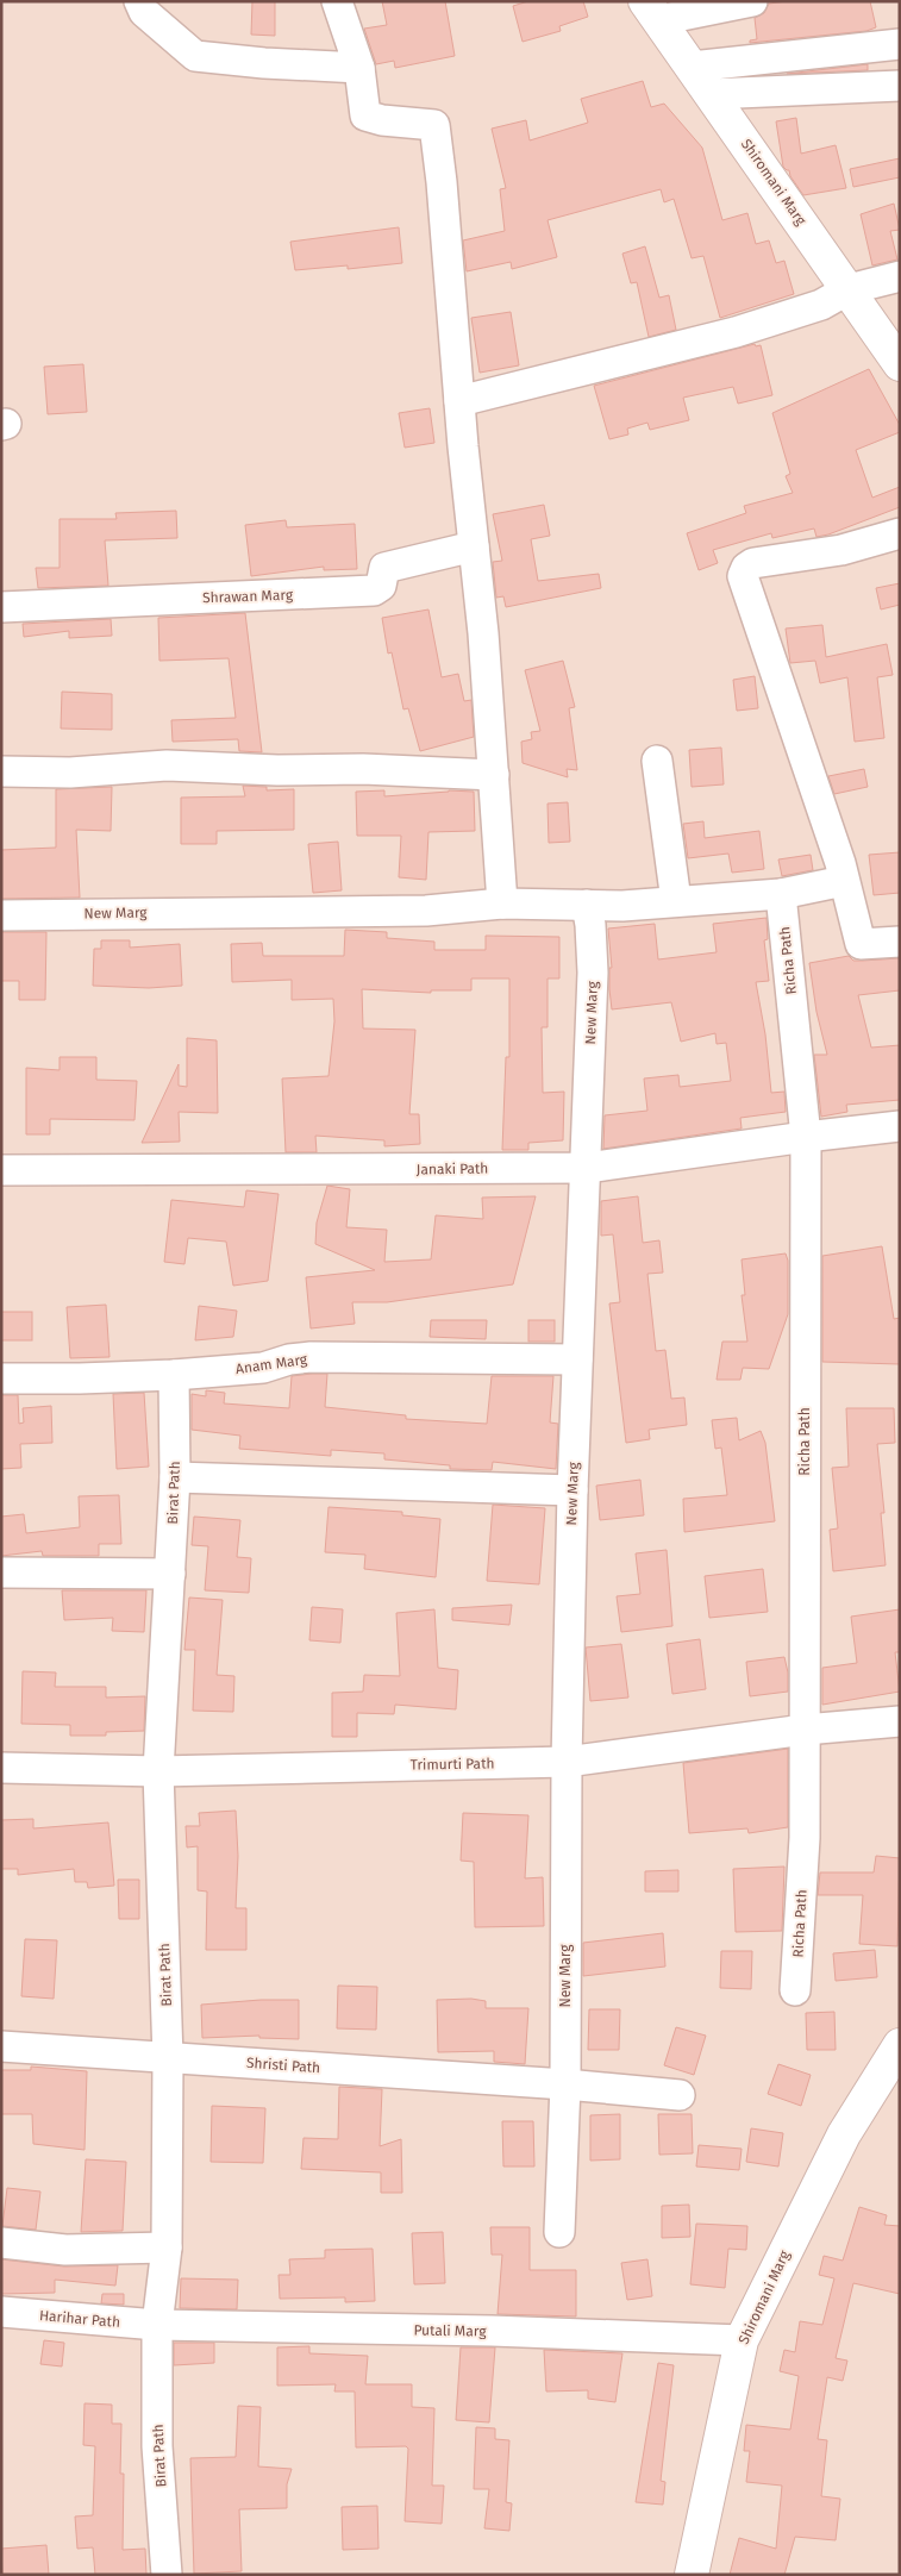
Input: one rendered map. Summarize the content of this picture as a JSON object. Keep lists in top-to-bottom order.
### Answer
{
  "streets": {
    "street": [
      "Shiromani Marg",
      "Shrawan Marg",
      "New Marg",
      "Richa Path",
      "Janaki Path",
      "Anam Marg",
      "Birat Path",
      "Trimurti Path",
      "Shristi Path",
      "Harihar Path",
      "Putali Marg"
    ]
  },
  "crossings": [
    ["Shiromani Marg", "Putali Marg"],
    ["New Marg", "Richa Path"],
    ["New Marg", "Janaki Path"],
    ["New Marg", "Anam Marg"],
    ["New Marg", "Trimurti Path"],
    ["New Marg", "Shristi Path"],
    ["Richa Path", "Janaki Path"],
    ["Richa Path", "Trimurti Path"],
    ["Anam Marg", "Birat Path"],
    ["Birat Path", "Trimurti Path"],
    ["Birat Path", "Shristi Path"],
    ["Birat Path", "Harihar Path"],
    ["Birat Path", "Putali Marg"],
    ["Harihar Path", "Putali Marg"]
  ]
}
